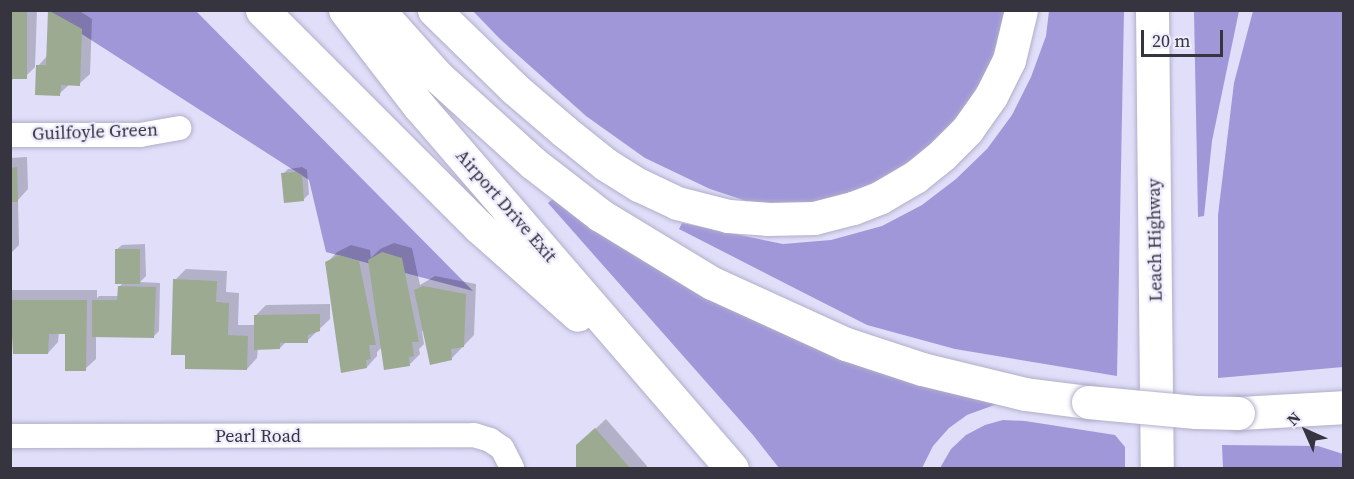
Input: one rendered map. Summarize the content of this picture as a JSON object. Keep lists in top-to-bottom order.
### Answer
{
  "streets": {
    "highway": ["Airport Drive Exit", "Leach Highway"],
    "street": ["Guilfoyle Green", "Pearl Road"]
  },
  "scale_bar": "20 m",
  "north": "top left"
}
